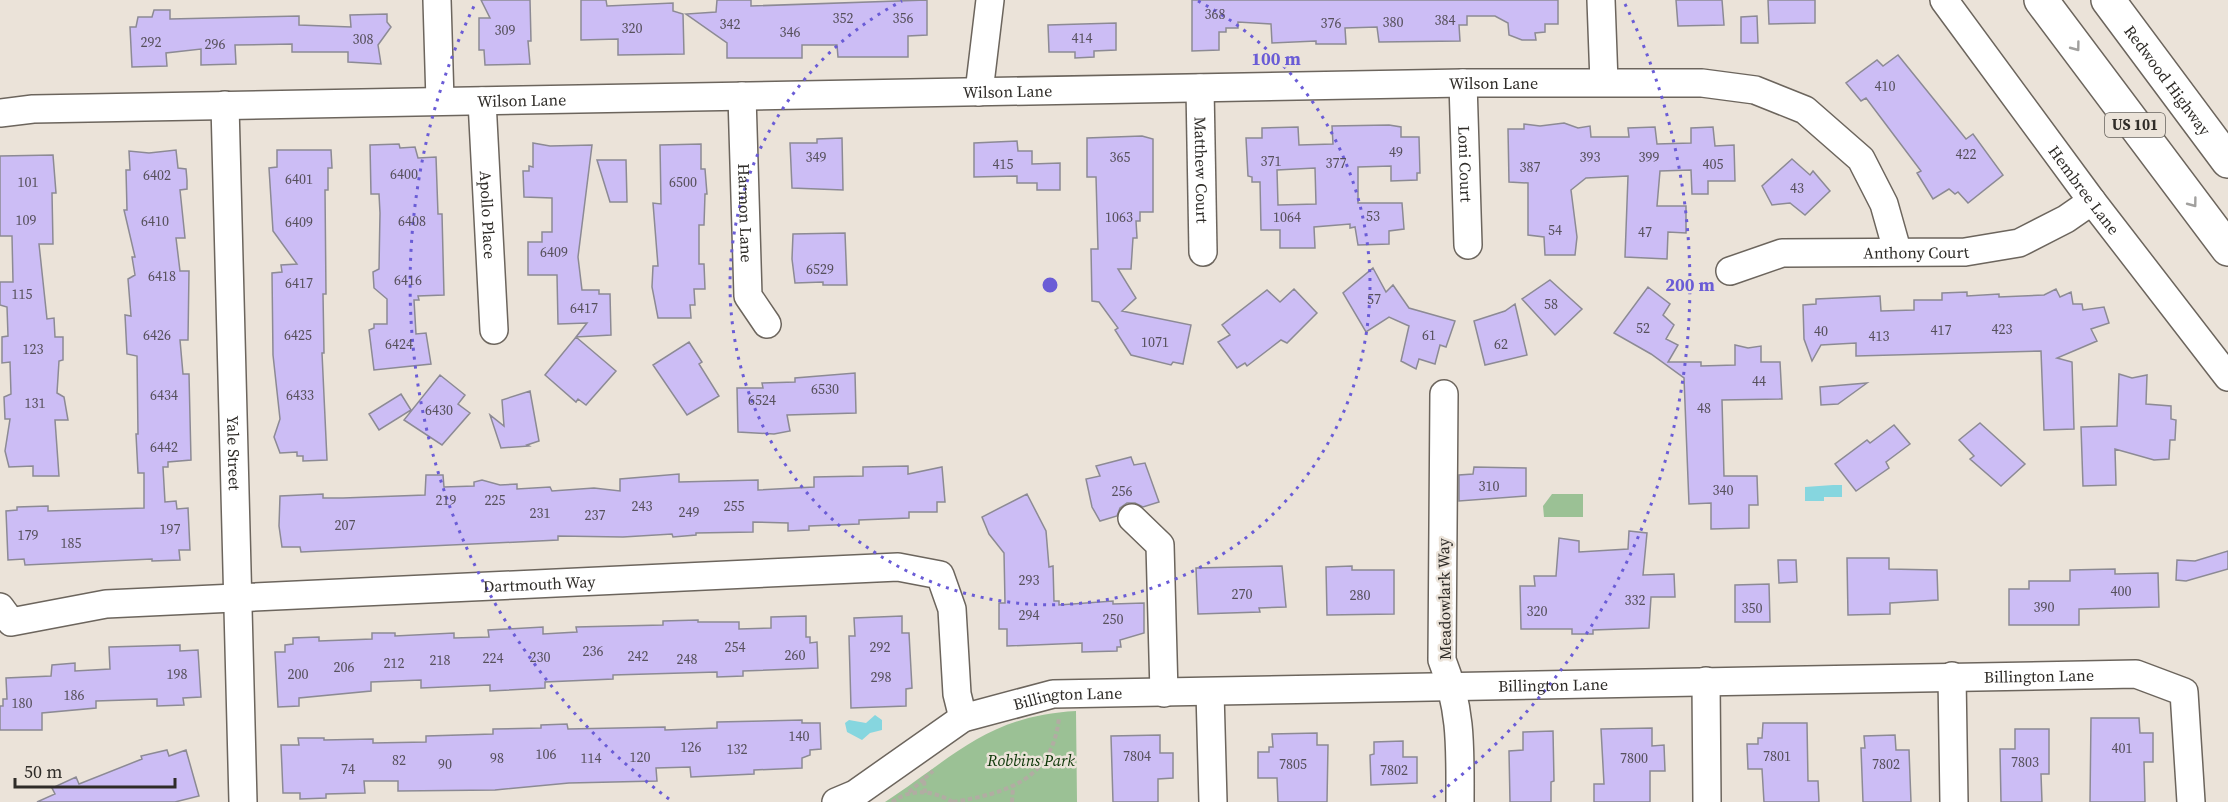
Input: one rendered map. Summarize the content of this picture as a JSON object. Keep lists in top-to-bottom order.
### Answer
{
  "streets": {
    "highway": ["Redwood Highway", "US 101"],
    "street": [
      "Wilson Lane",
      "Loni Court",
      "Matthew Court",
      "Hembree Lane",
      "Harmon Lane",
      "Apollo Place",
      "Anthony Court",
      "Yale Street",
      "Dartmouth Way",
      "Meadowlark Way",
      "Billington Lane"
    ]
  },
  "crossings": [
    ["Wilson Lane", "Loni Court"],
    ["Wilson Lane", "Matthew Court"],
    ["Wilson Lane", "Harmon Lane"],
    ["Wilson Lane", "Apollo Place"],
    ["Wilson Lane", "Anthony Court"],
    ["Wilson Lane", "Yale Street"],
    ["Hembree Lane", "Anthony Court"],
    ["Yale Street", "Dartmouth Way"],
    ["Dartmouth Way", "Billington Lane"],
    ["Meadowlark Way", "Billington Lane"]
  ],
  "parks": ["Robbins Park"],
  "house_numbers": [
    "368",
    "352",
    "356",
    "384",
    "380",
    "376",
    "342",
    "320",
    "309",
    "346",
    "414",
    "308",
    "292",
    "296",
    "410",
    "49",
    "422",
    "349",
    "365",
    "393",
    "399",
    "371",
    "377",
    "415",
    "405",
    "387",
    "6400",
    "6402",
    "6401",
    "101",
    "6500",
    "43",
    "53",
    "1063",
    "1064",
    "109",
    "6410",
    "6408",
    "6409",
    "54",
    "47",
    "6409",
    "6529",
    "6418",
    "6416",
    "6417",
    "115",
    "57",
    "58",
    "6417",
    "52",
    "423",
    "417",
    "40",
    "6426",
    "6425",
    "61",
    "413",
    "1071",
    "6424",
    "62",
    "123",
    "44",
    "6530",
    "6434",
    "6433",
    "6524",
    "131",
    "48",
    "6430",
    "6442",
    "310",
    "340",
    "256",
    "219",
    "225",
    "243",
    "255",
    "249",
    "231",
    "237",
    "207",
    "197",
    "179",
    "185",
    "293",
    "400",
    "270",
    "280",
    "332",
    "390",
    "350",
    "320",
    "294",
    "250",
    "254",
    "292",
    "236",
    "260",
    "242",
    "230",
    "224",
    "248",
    "218",
    "212",
    "206",
    "198",
    "200",
    "298",
    "186",
    "180",
    "140",
    "126",
    "401",
    "132",
    "106",
    "7804",
    "7801",
    "120",
    "98",
    "114",
    "7800",
    "82",
    "7803",
    "90",
    "7805",
    "7802",
    "74",
    "7802"
  ],
  "scale_bar": "50 m",
  "rings": ["100 m", "200 m"]
}
